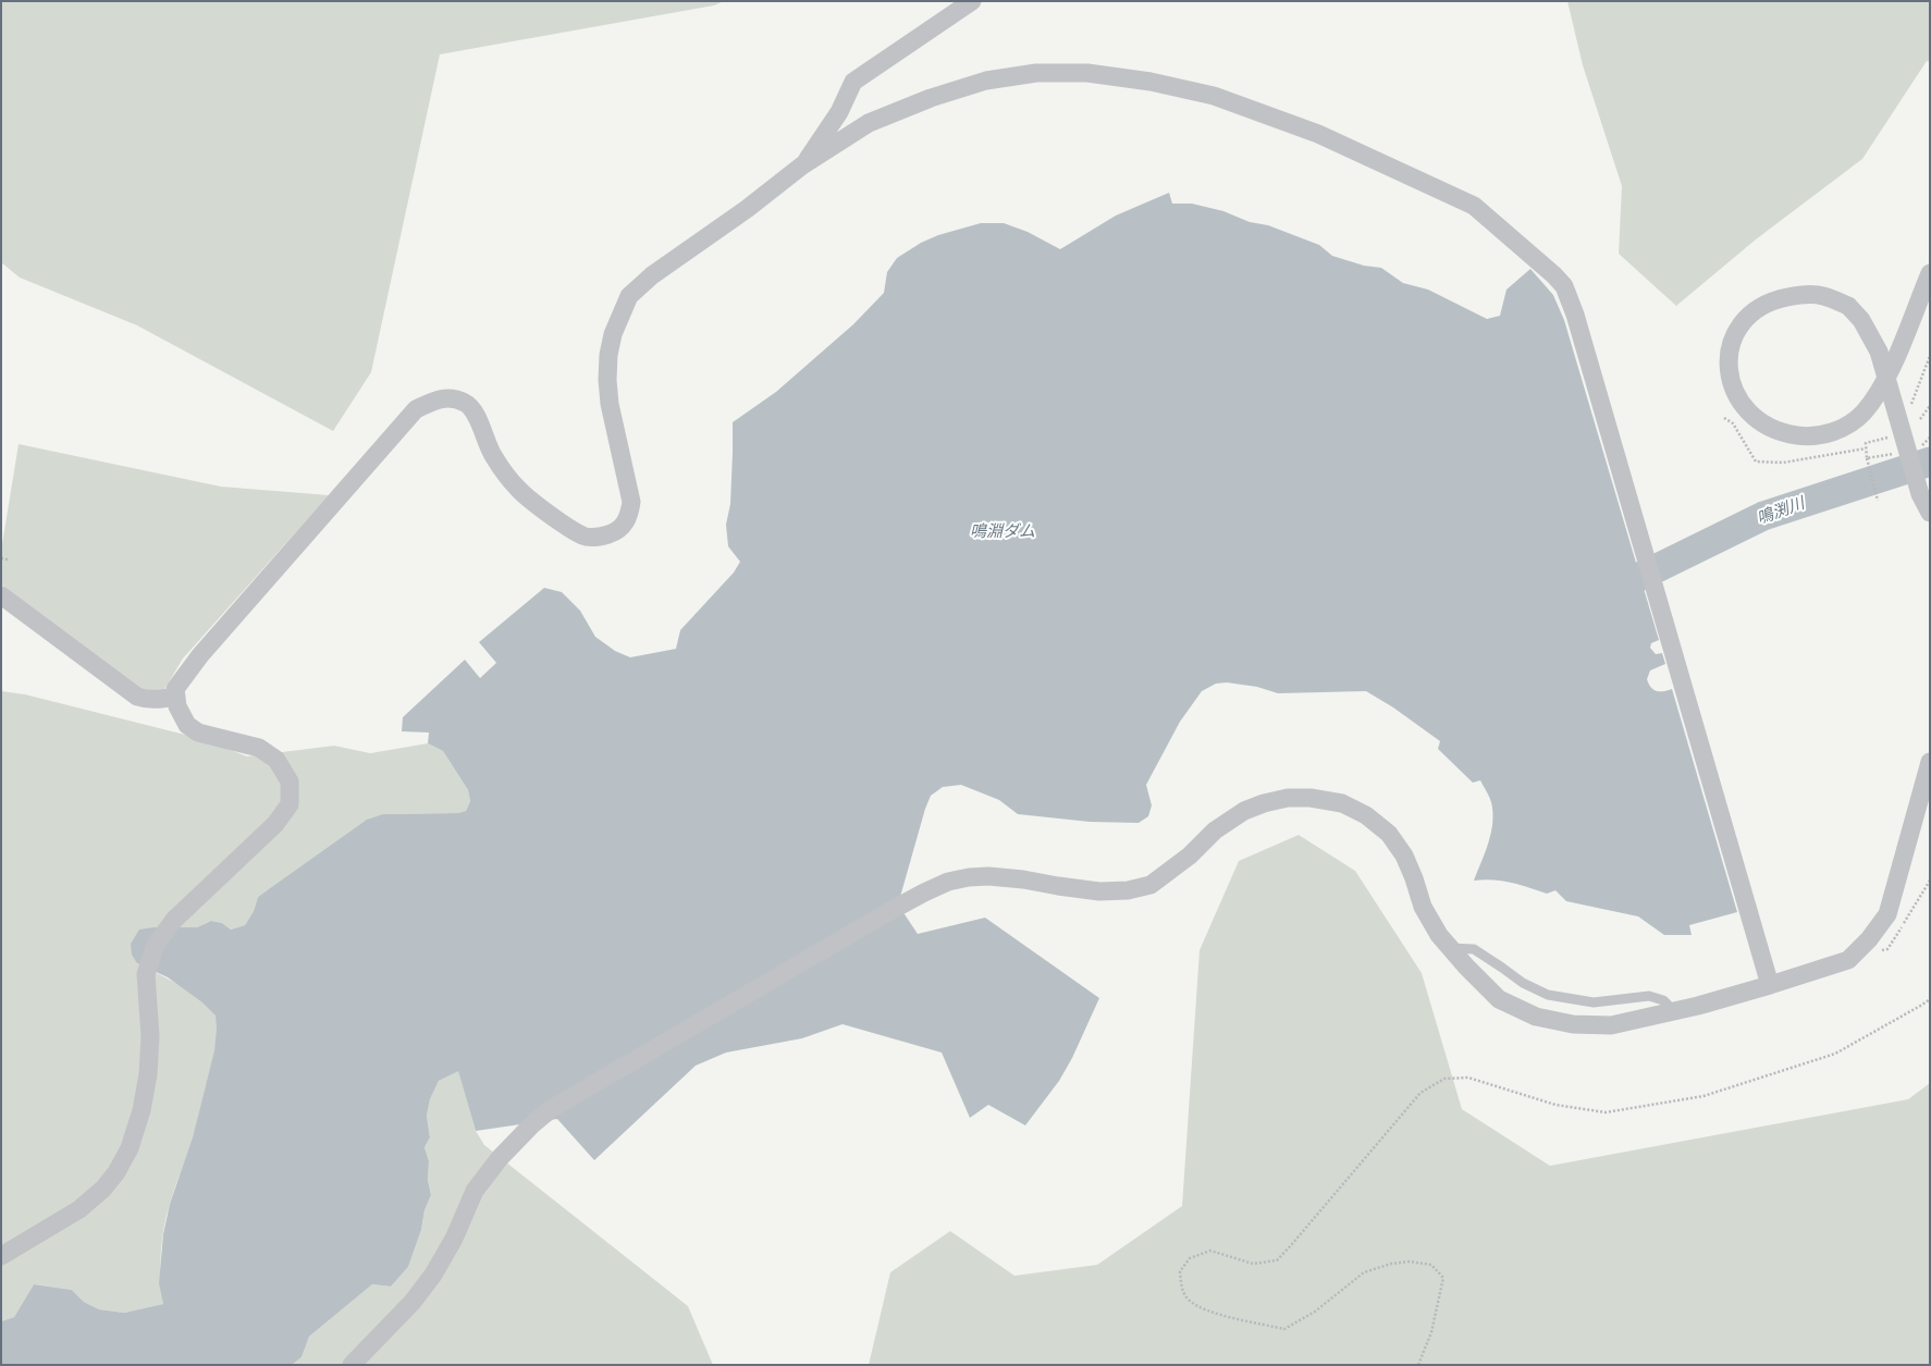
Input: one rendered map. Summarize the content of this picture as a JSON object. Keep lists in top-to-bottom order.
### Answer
{
  "water": ["鳴渕川", "鳴淵ダム"]
}
